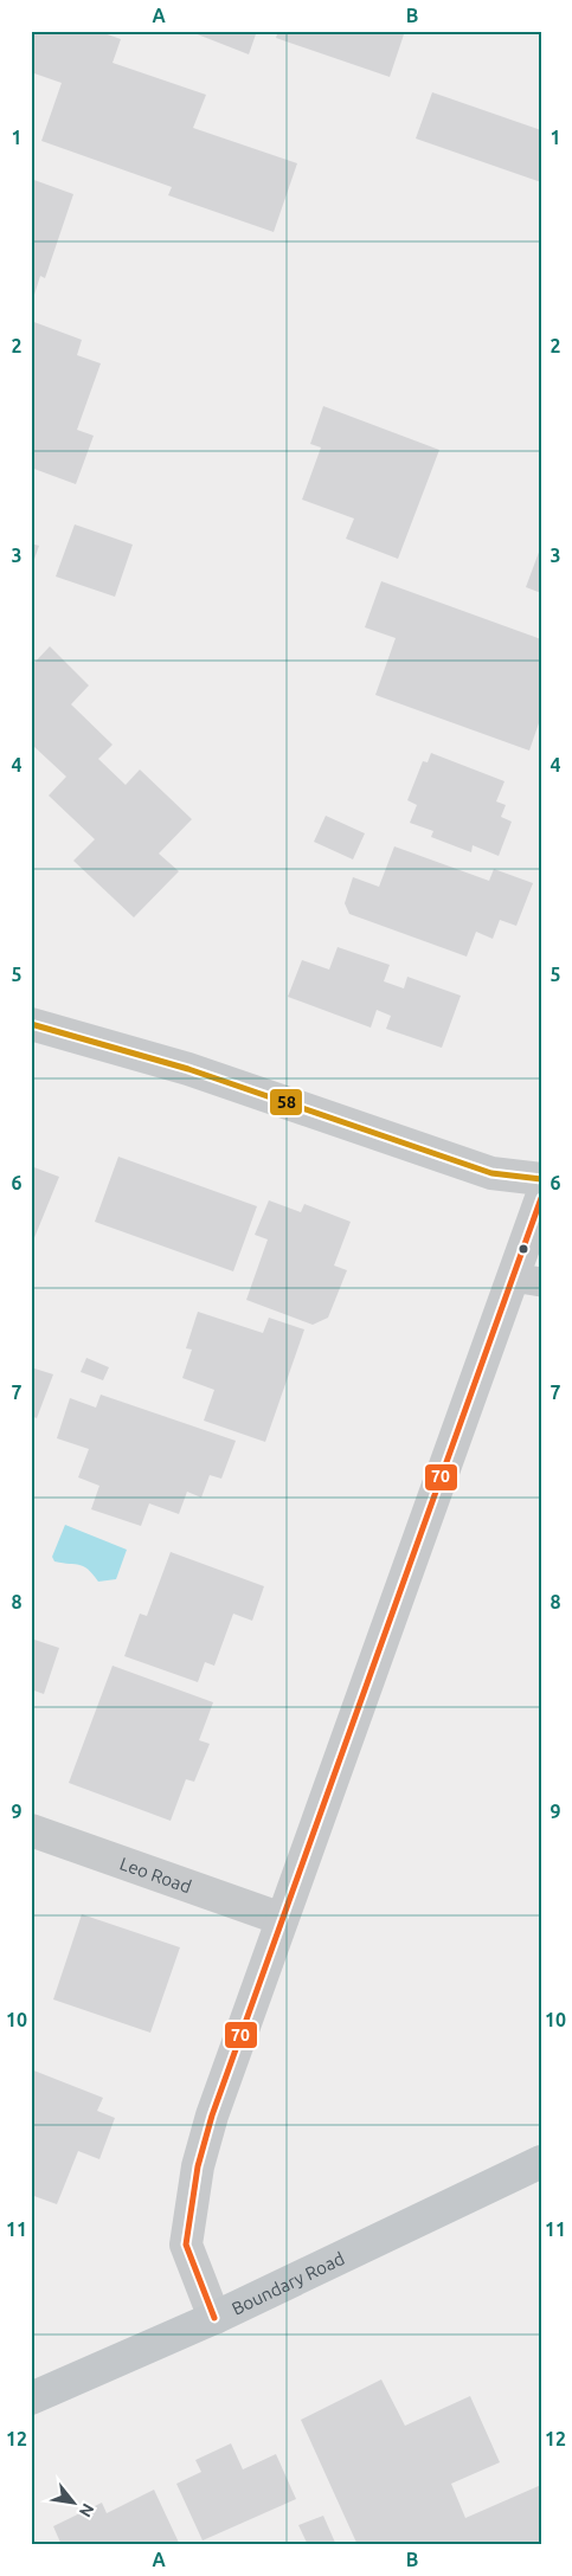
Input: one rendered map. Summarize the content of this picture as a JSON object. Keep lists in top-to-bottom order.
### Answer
{
  "streets": {
    "main road": ["Boundary Road"],
    "street": ["Leo Road"]
  },
  "lines": ["transit line 58", "transit line 70"],
  "north": "bottom right",
  "grid": {
    "columns": ["A", "B"],
    "rows": [
      "1",
      "2",
      "3",
      "4",
      "5",
      "6",
      "7",
      "8",
      "9",
      "10",
      "11",
      "12"
    ]
  }
}
